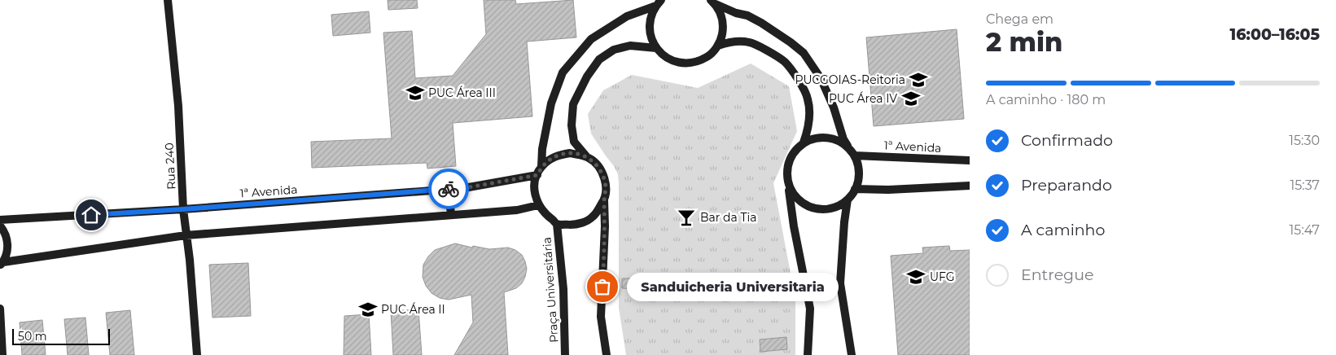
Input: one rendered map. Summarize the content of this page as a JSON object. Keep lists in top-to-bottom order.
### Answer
{
  "streets": {
    "main road": ["1ª Avenida", "Rua 240", "Praça Universitária"]
  },
  "crossings": [
    ["1ª Avenida", "Rua 240"],
    ["1ª Avenida", "Praça Universitária"]
  ],
  "places": {
    "school or university": [
      "PUCGOIAS-Reitoria",
      "PUC Área III",
      "PUC Área IV",
      "UFG",
      "PUC Área II"
    ],
    "bar": ["Bar da Tia"],
    "other": ["Sanduicheria Universitaria"]
  },
  "scale_bar": "50 m",
  "page": {
    "heading": ["2 min", "Chega em", "16:00–16:05"],
    "bar": "A caminho · 180 m",
    "list": [
      ["Confirmado", "15:30"],
      ["Preparando", "15:37"],
      ["A caminho", "15:47"],
      "Entregue"
    ],
    "bubble": "Sanduicheria Universitaria",
    "scale": "50 m"
  }
}
